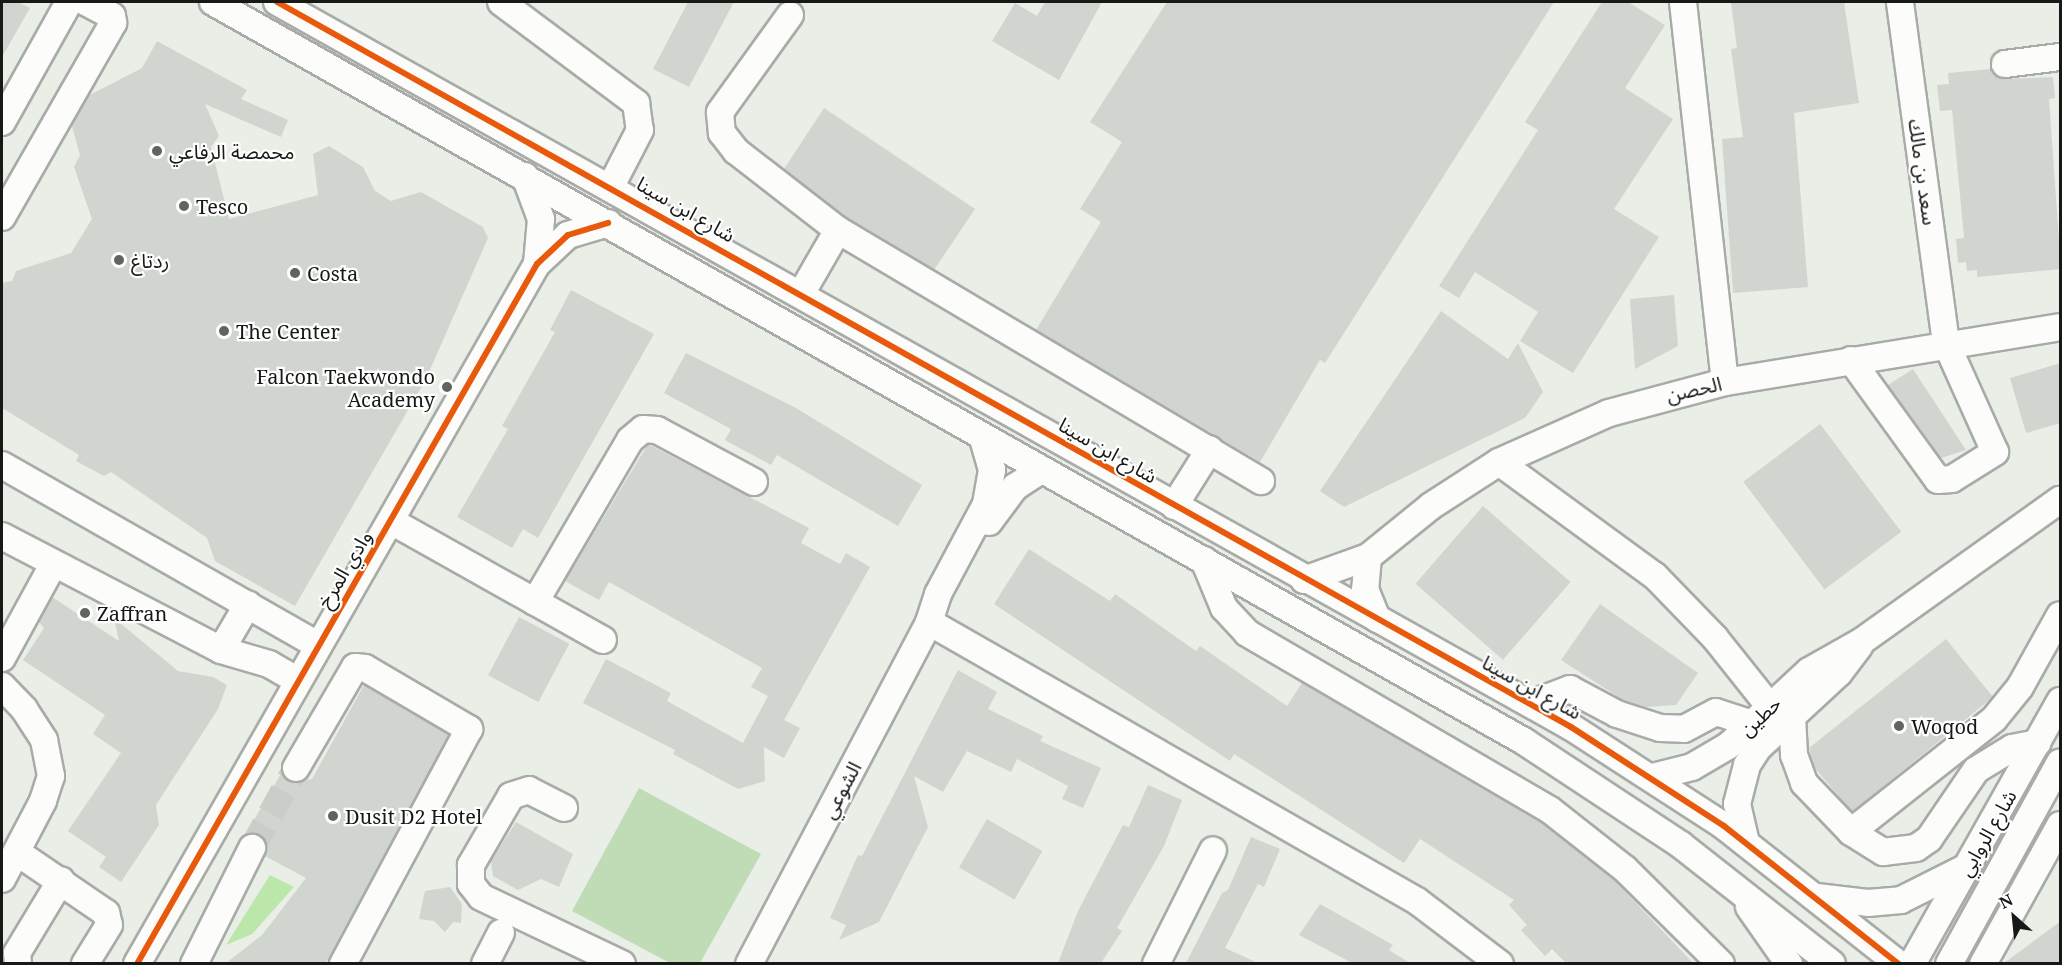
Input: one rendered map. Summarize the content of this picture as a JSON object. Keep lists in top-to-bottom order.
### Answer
{
  "streets": {
    "street": [
      "سعد بن مالك",
      "شارع ابن سينا",
      "الحصن",
      "وادي المرخ",
      "حطين",
      "الشوعي",
      "شارع الروابي"
    ]
  },
  "crossings": [
    ["سعد بن مالك", "الحصن"],
    ["شارع ابن سينا", "الحصن"],
    ["شارع ابن سينا", "حطين"]
  ],
  "places": [
    "محمصة الرفاعي",
    "Tesco",
    "ردتاغ",
    "Costa",
    "The Center",
    "Falcon Taekwondo Academy",
    "Zaffran",
    "Woqod",
    "Dusit D2 Hotel"
  ],
  "north": "top left"
}
